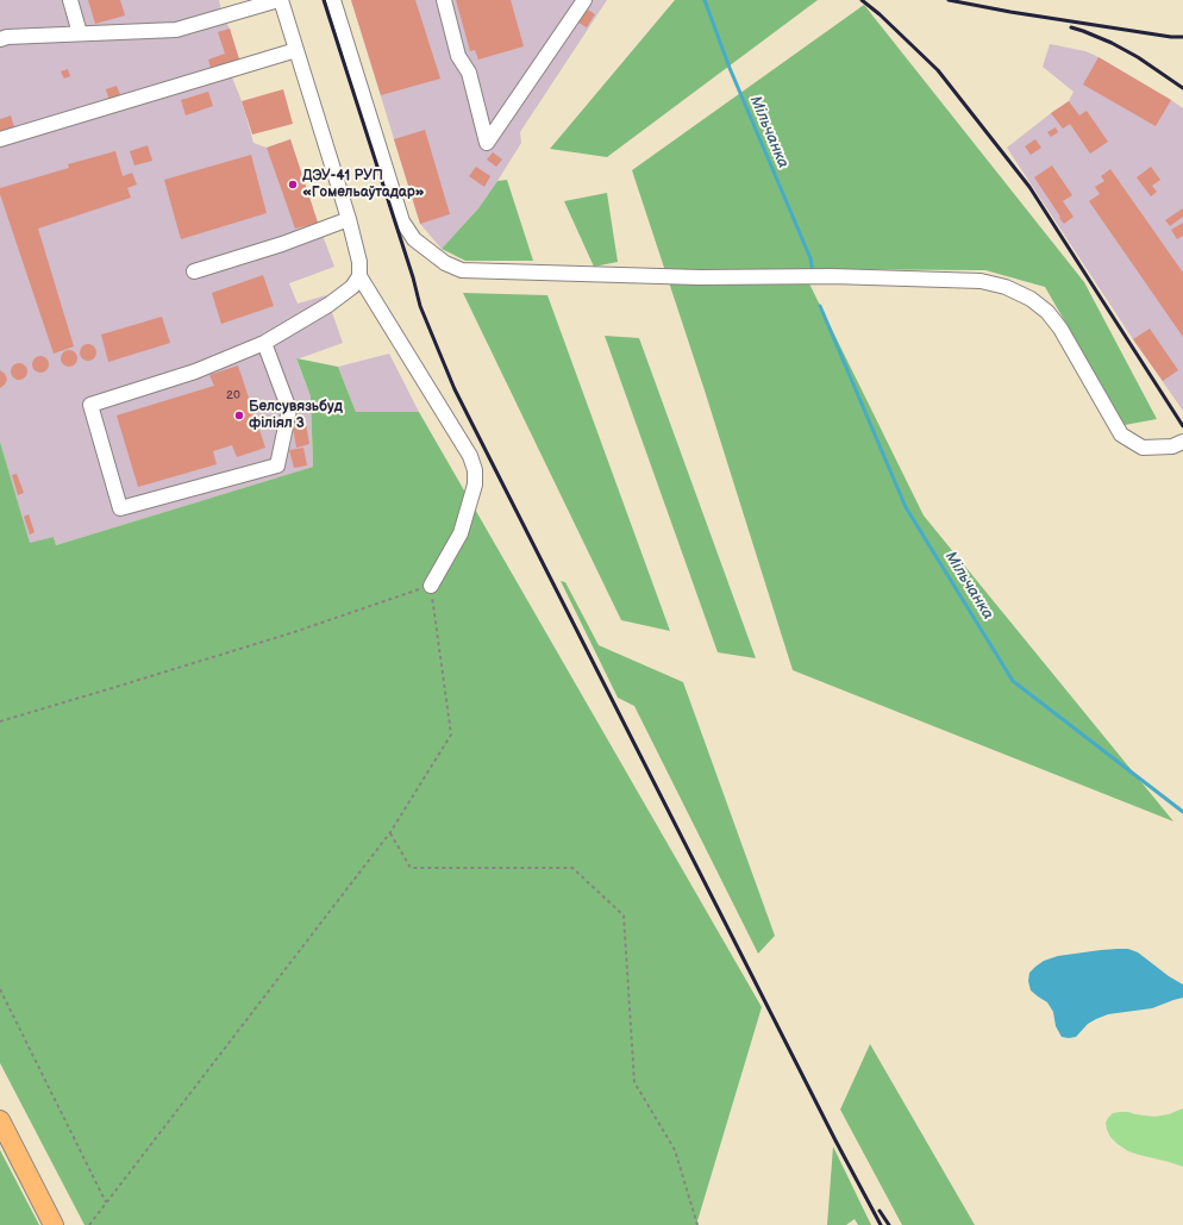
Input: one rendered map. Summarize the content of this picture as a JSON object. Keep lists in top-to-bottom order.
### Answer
{
  "water": ["Мільчанка"],
  "places": ["ДЭУ-41 РУП «Гомельаўтадар»", "Белсувязьбуд філіял 3"],
  "house_numbers": ["20"]
}
